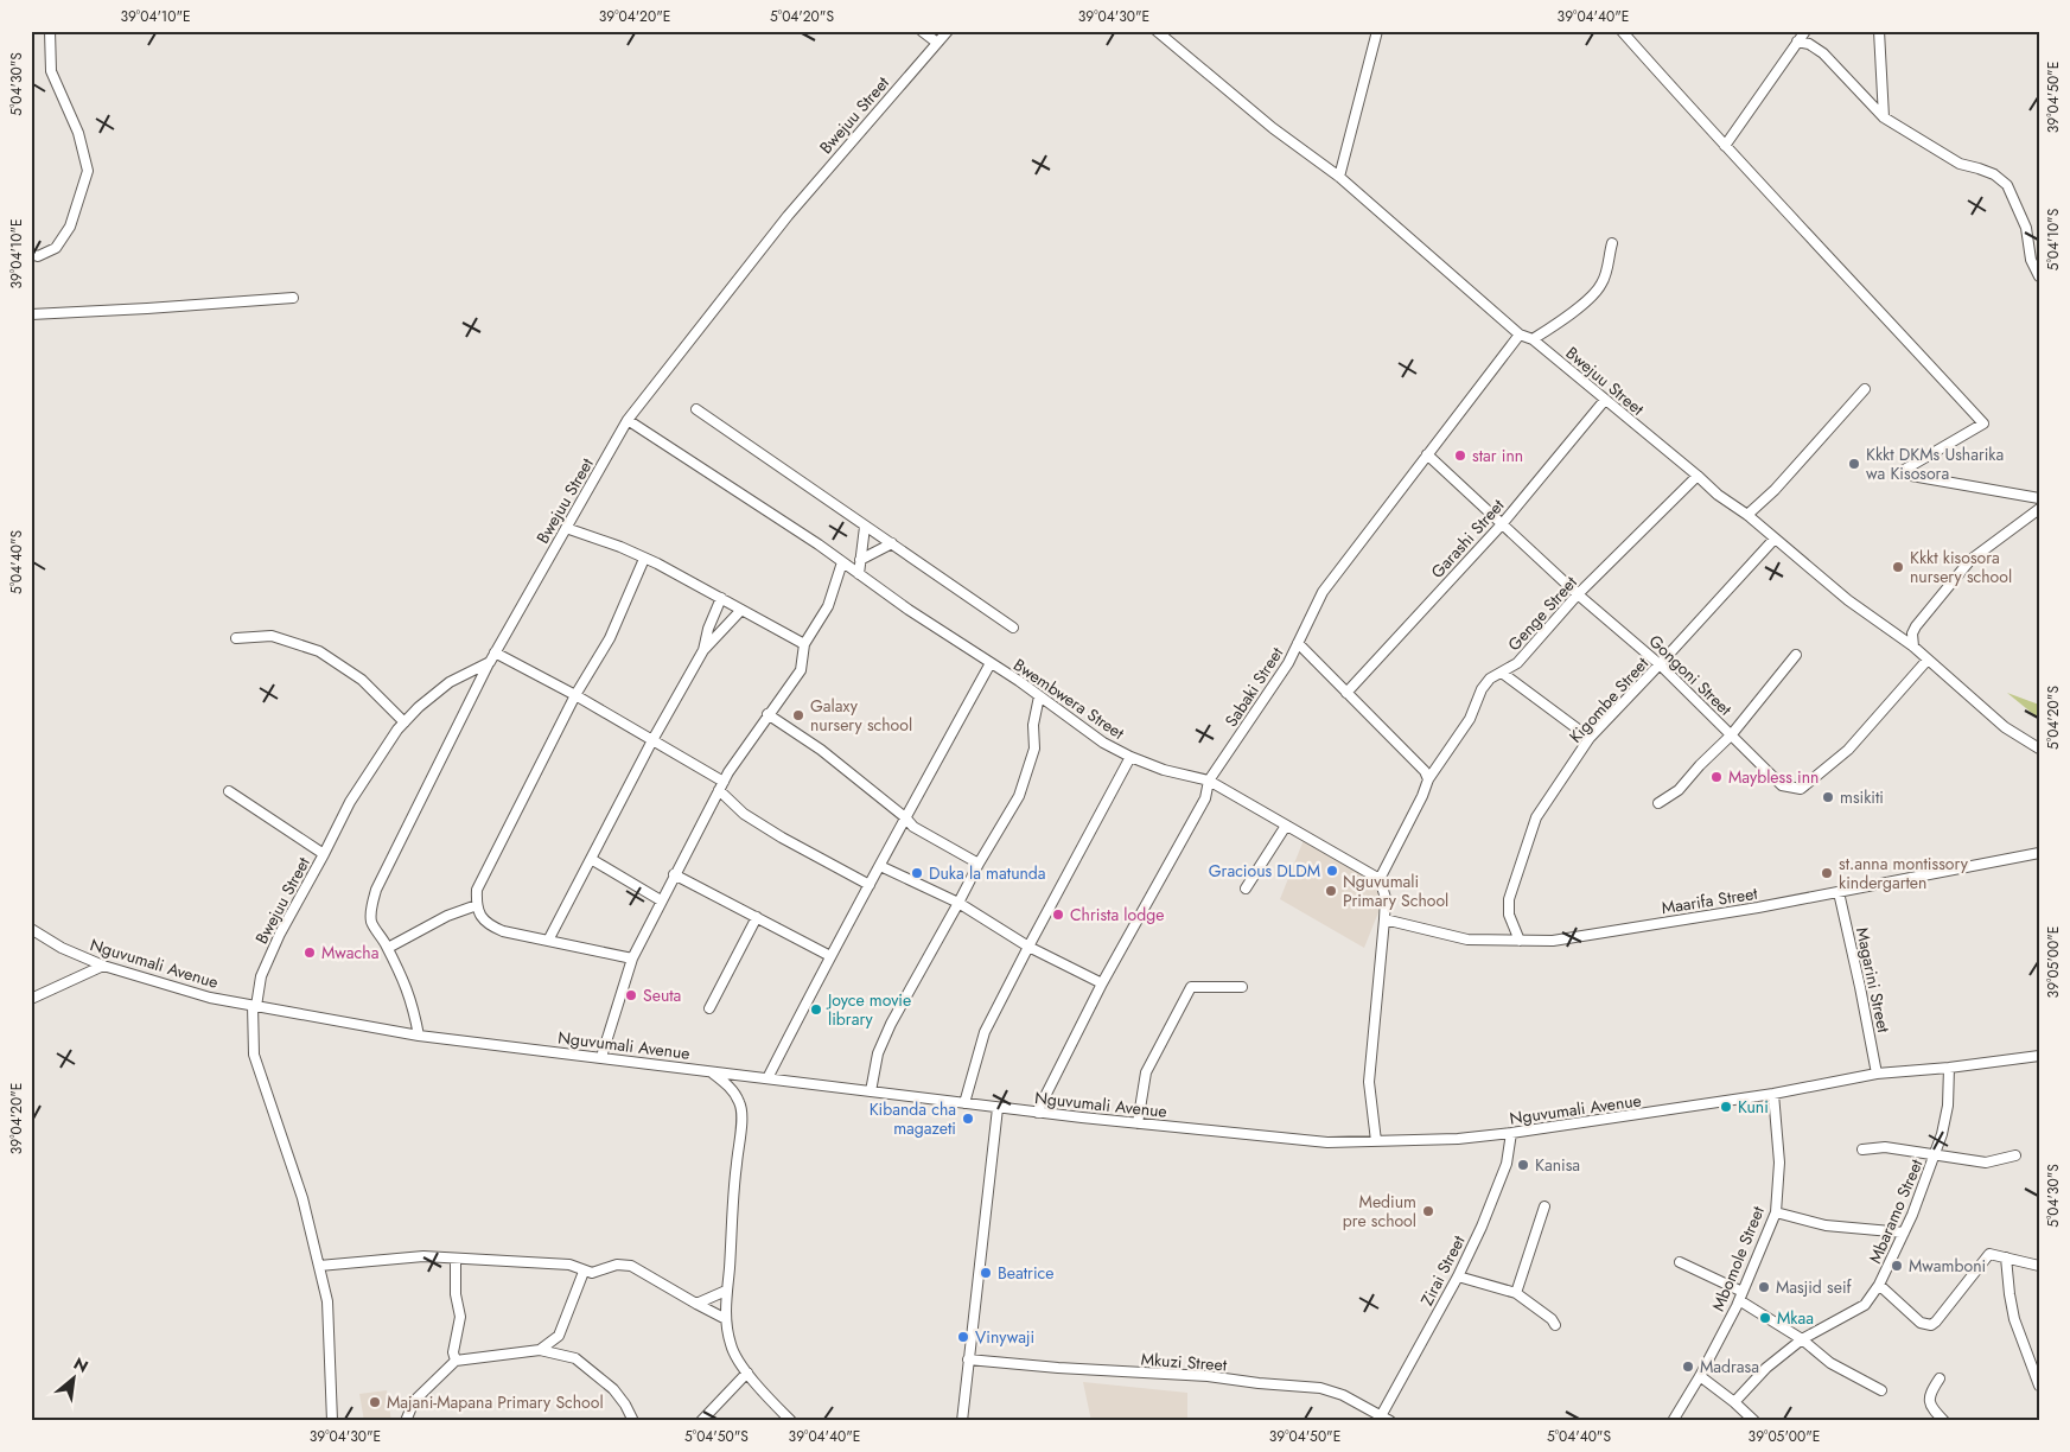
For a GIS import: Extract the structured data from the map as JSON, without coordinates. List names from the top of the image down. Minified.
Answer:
{"streets":{"street":["Bwejuu Street","Garashi Street","Genge Street","Gongoni Street","Sabaki Street","Bwembwera Street","Kigombe Street","Maarifa Street","Nguvumali Avenue","Magarini Street","Mbaramo Street","Mbomole Street","Zirai Street","Mkuzi Street"]},"crossings":[["Bwejuu Street","Garashi Street"],["Bwejuu Street","Genge Street"],["Bwejuu Street","Gongoni Street"],["Bwejuu Street","Sabaki Street"],["Bwejuu Street","Bwembwera Street"],["Bwejuu Street","Kigombe Street"],["Bwejuu Street","Nguvumali Avenue"],["Garashi Street","Gongoni Street"],["Genge Street","Gongoni Street"],["Genge Street","Bwembwera Street"],["Gongoni Street","Sabaki Street"],["Gongoni Street","Kigombe Street"],["Sabaki Street","Bwembwera Street"],["Sabaki Street","Nguvumali Avenue"],["Kigombe Street","Maarifa Street"],["Maarifa Street","Magarini Street"],["Nguvumali Avenue","Magarini Street"],["Nguvumali Avenue","Mbaramo Street"],["Nguvumali Avenue","Mbomole Street"],["Nguvumali Avenue","Zirai Street"],["Zirai Street","Mkuzi Street"]],"places":["star inn","Kkkt DKMs Usharika wa Kisosora","Kkkt kisosora nursery school","Galaxy nursery school","Maybless inn","msikiti","Gracious DLDM","Duka la matunda","st.anna montissory kindergarten","Nguvumali Primary School","Christa lodge","Mwacha","Seuta","Joyce movie library","Kuni","Kibanda cha magazeti","Kanisa","Medium pre school","Mwamboni","Beatrice","Masjid seif","Mkaa","Vinywaji","Madrasa","Majani-Mapana Primary School"],"north":"top right","coordinates":["39°04'10\"E","39°04'20\"E","5°04'20\"S","39°04'30\"E","39°04'40\"E","5°04'30\"S","39°04'50\"E","5°04'10\"S","5°04'40\"S","39°05'00\"E","5°04'50\"S"]}
